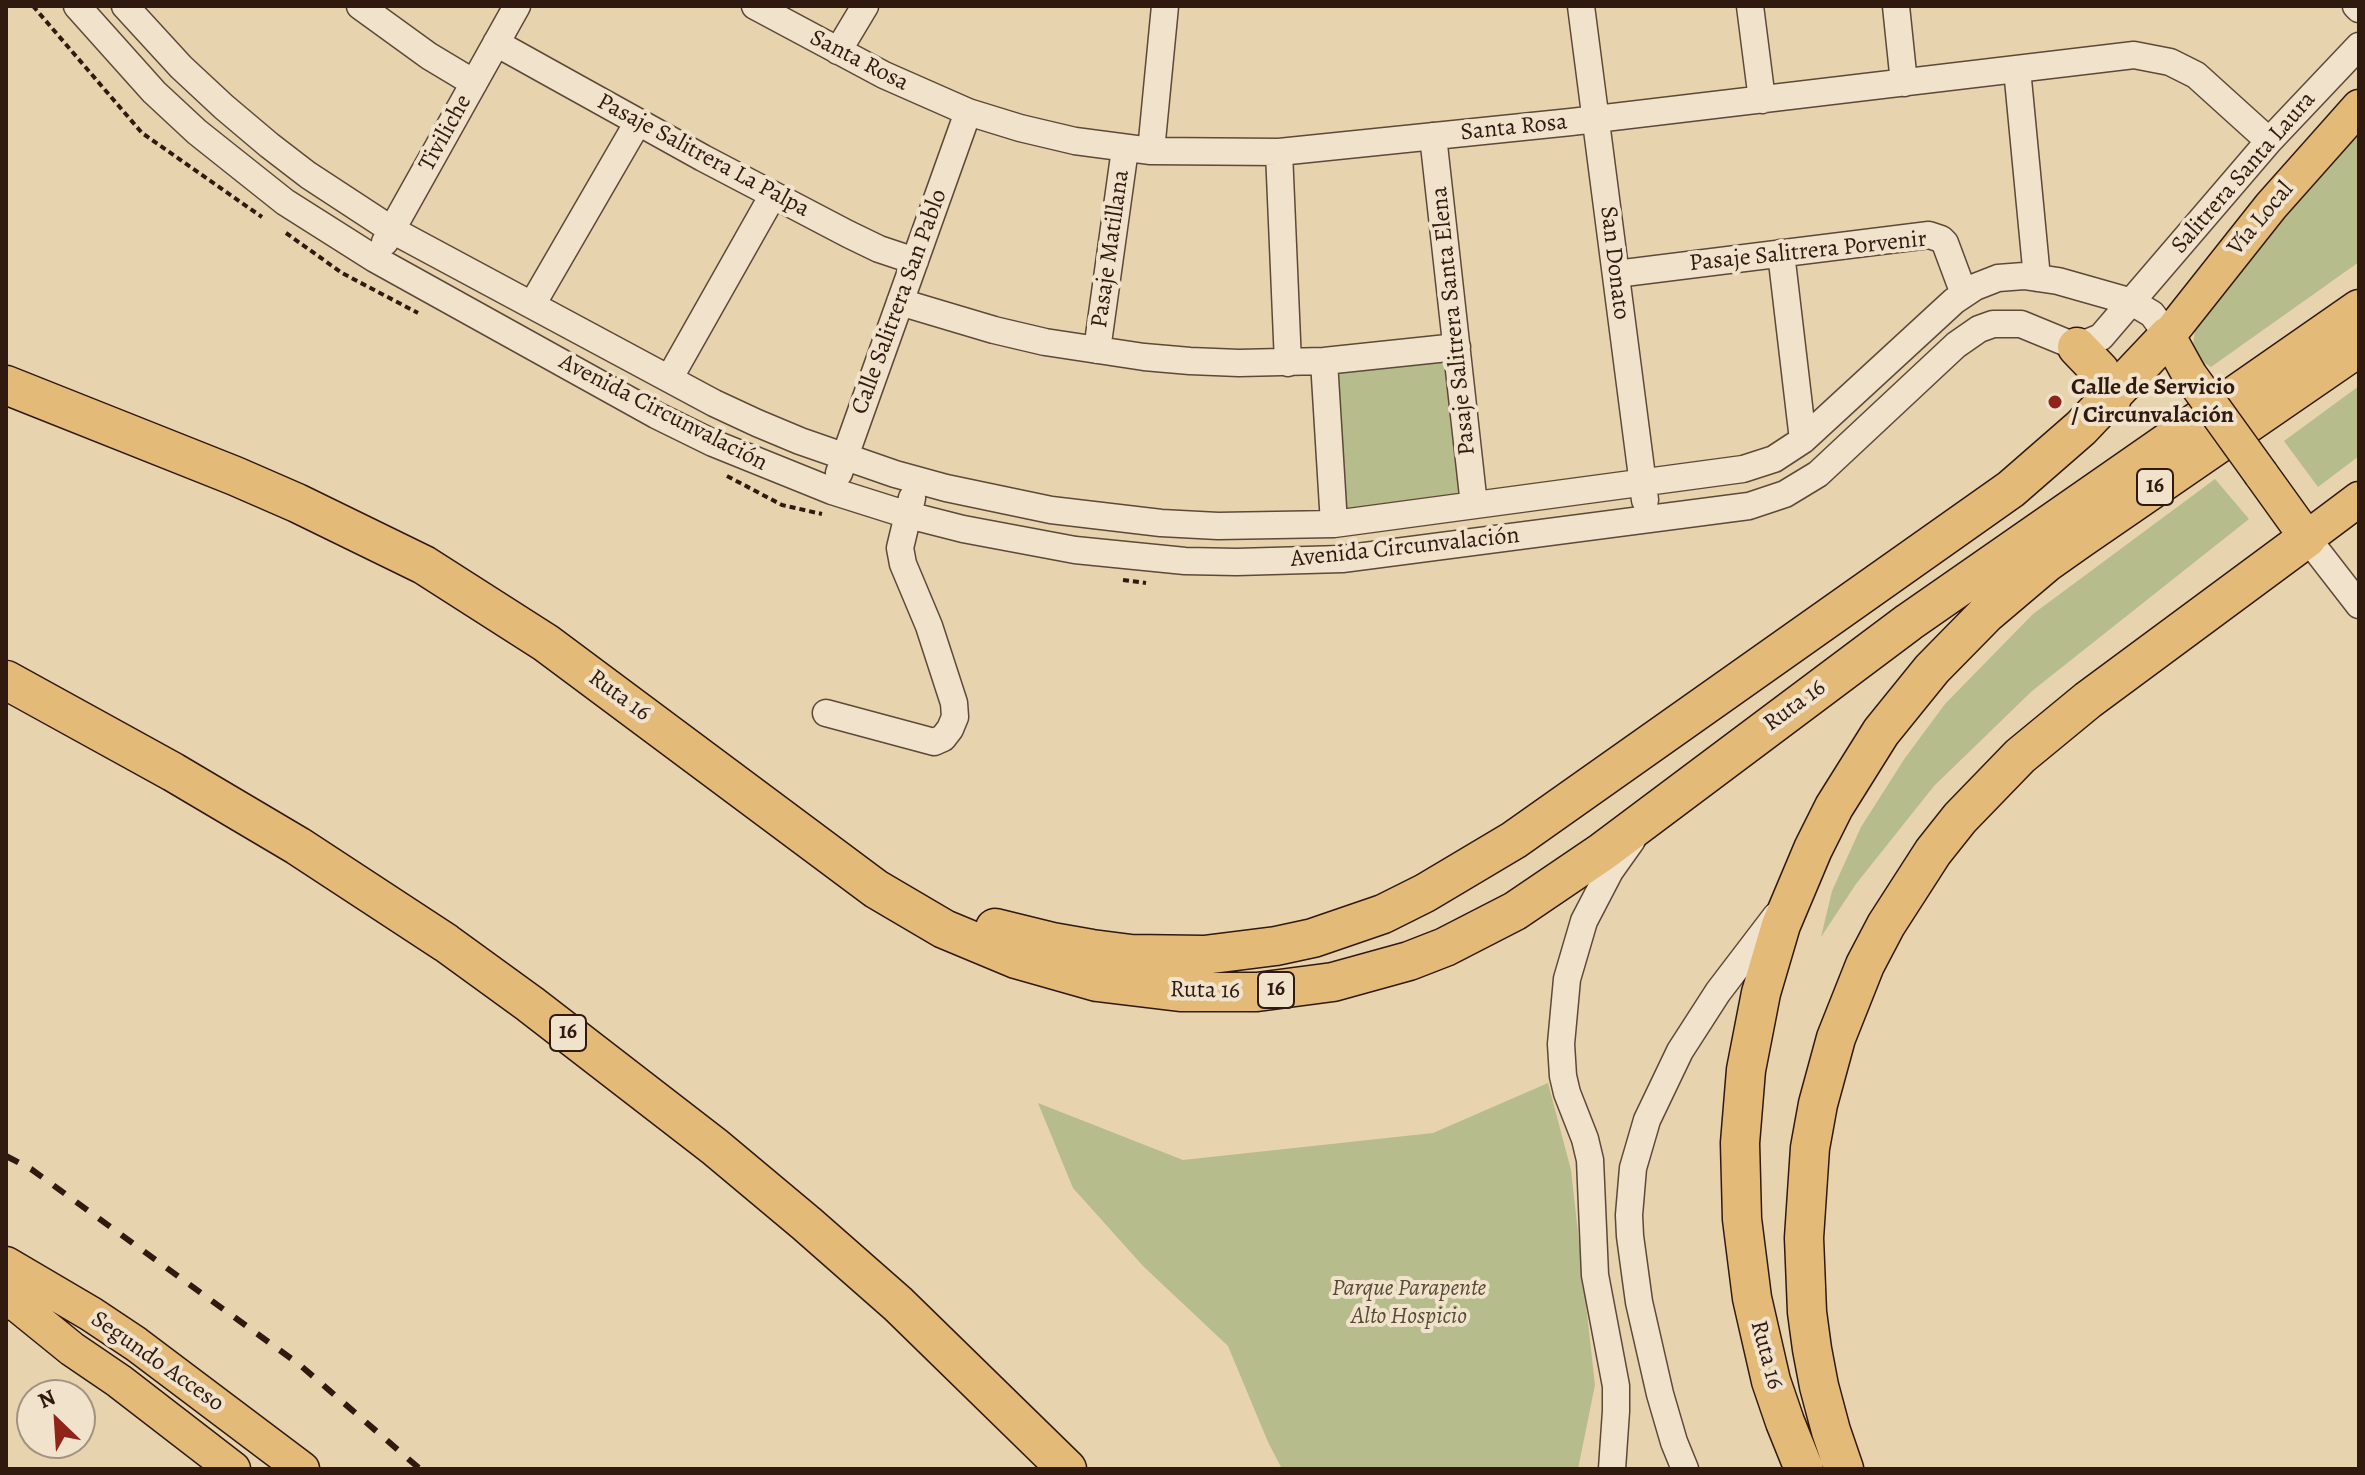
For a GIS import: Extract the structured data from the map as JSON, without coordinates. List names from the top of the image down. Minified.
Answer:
{"streets":{"highway":["16","Ruta 16"],"main road":["Vía Local","Segundo Acceso"],"street":["Santa Rosa","Tiviliche","Pasaje Salitrera La Palpa","Salitrera Santa Laura","Pasaje Matillana","Pasaje Salitrera Porvenir","San Donato","Calle Salitrera San Pablo","Pasaje Salitrera Santa Elena","Avenida Circunvalación"]},"crossings":[["Santa Rosa","Salitrera Santa Laura"],["Santa Rosa","Pasaje Matillana"],["Santa Rosa","San Donato"],["Santa Rosa","Calle Salitrera San Pablo"],["Santa Rosa","Pasaje Salitrera Santa Elena"],["Tiviliche","Pasaje Salitrera La Palpa"],["Tiviliche","Avenida Circunvalación"],["Pasaje Salitrera La Palpa","Calle Salitrera San Pablo"],["Salitrera Santa Laura","Avenida Circunvalación"],["Vía Local","Avenida Circunvalación"],["Pasaje Salitrera Porvenir","San Donato"],["Pasaje Salitrera Porvenir","Avenida Circunvalación"],["San Donato","Avenida Circunvalación"],["Calle Salitrera San Pablo","Avenida Circunvalación"],["Pasaje Salitrera Santa Elena","Avenida Circunvalación"]],"parks":["Parque Parapente Alto Hospicio"],"places":["Calle de Servicio / Circunvalación"],"north":"top left"}
